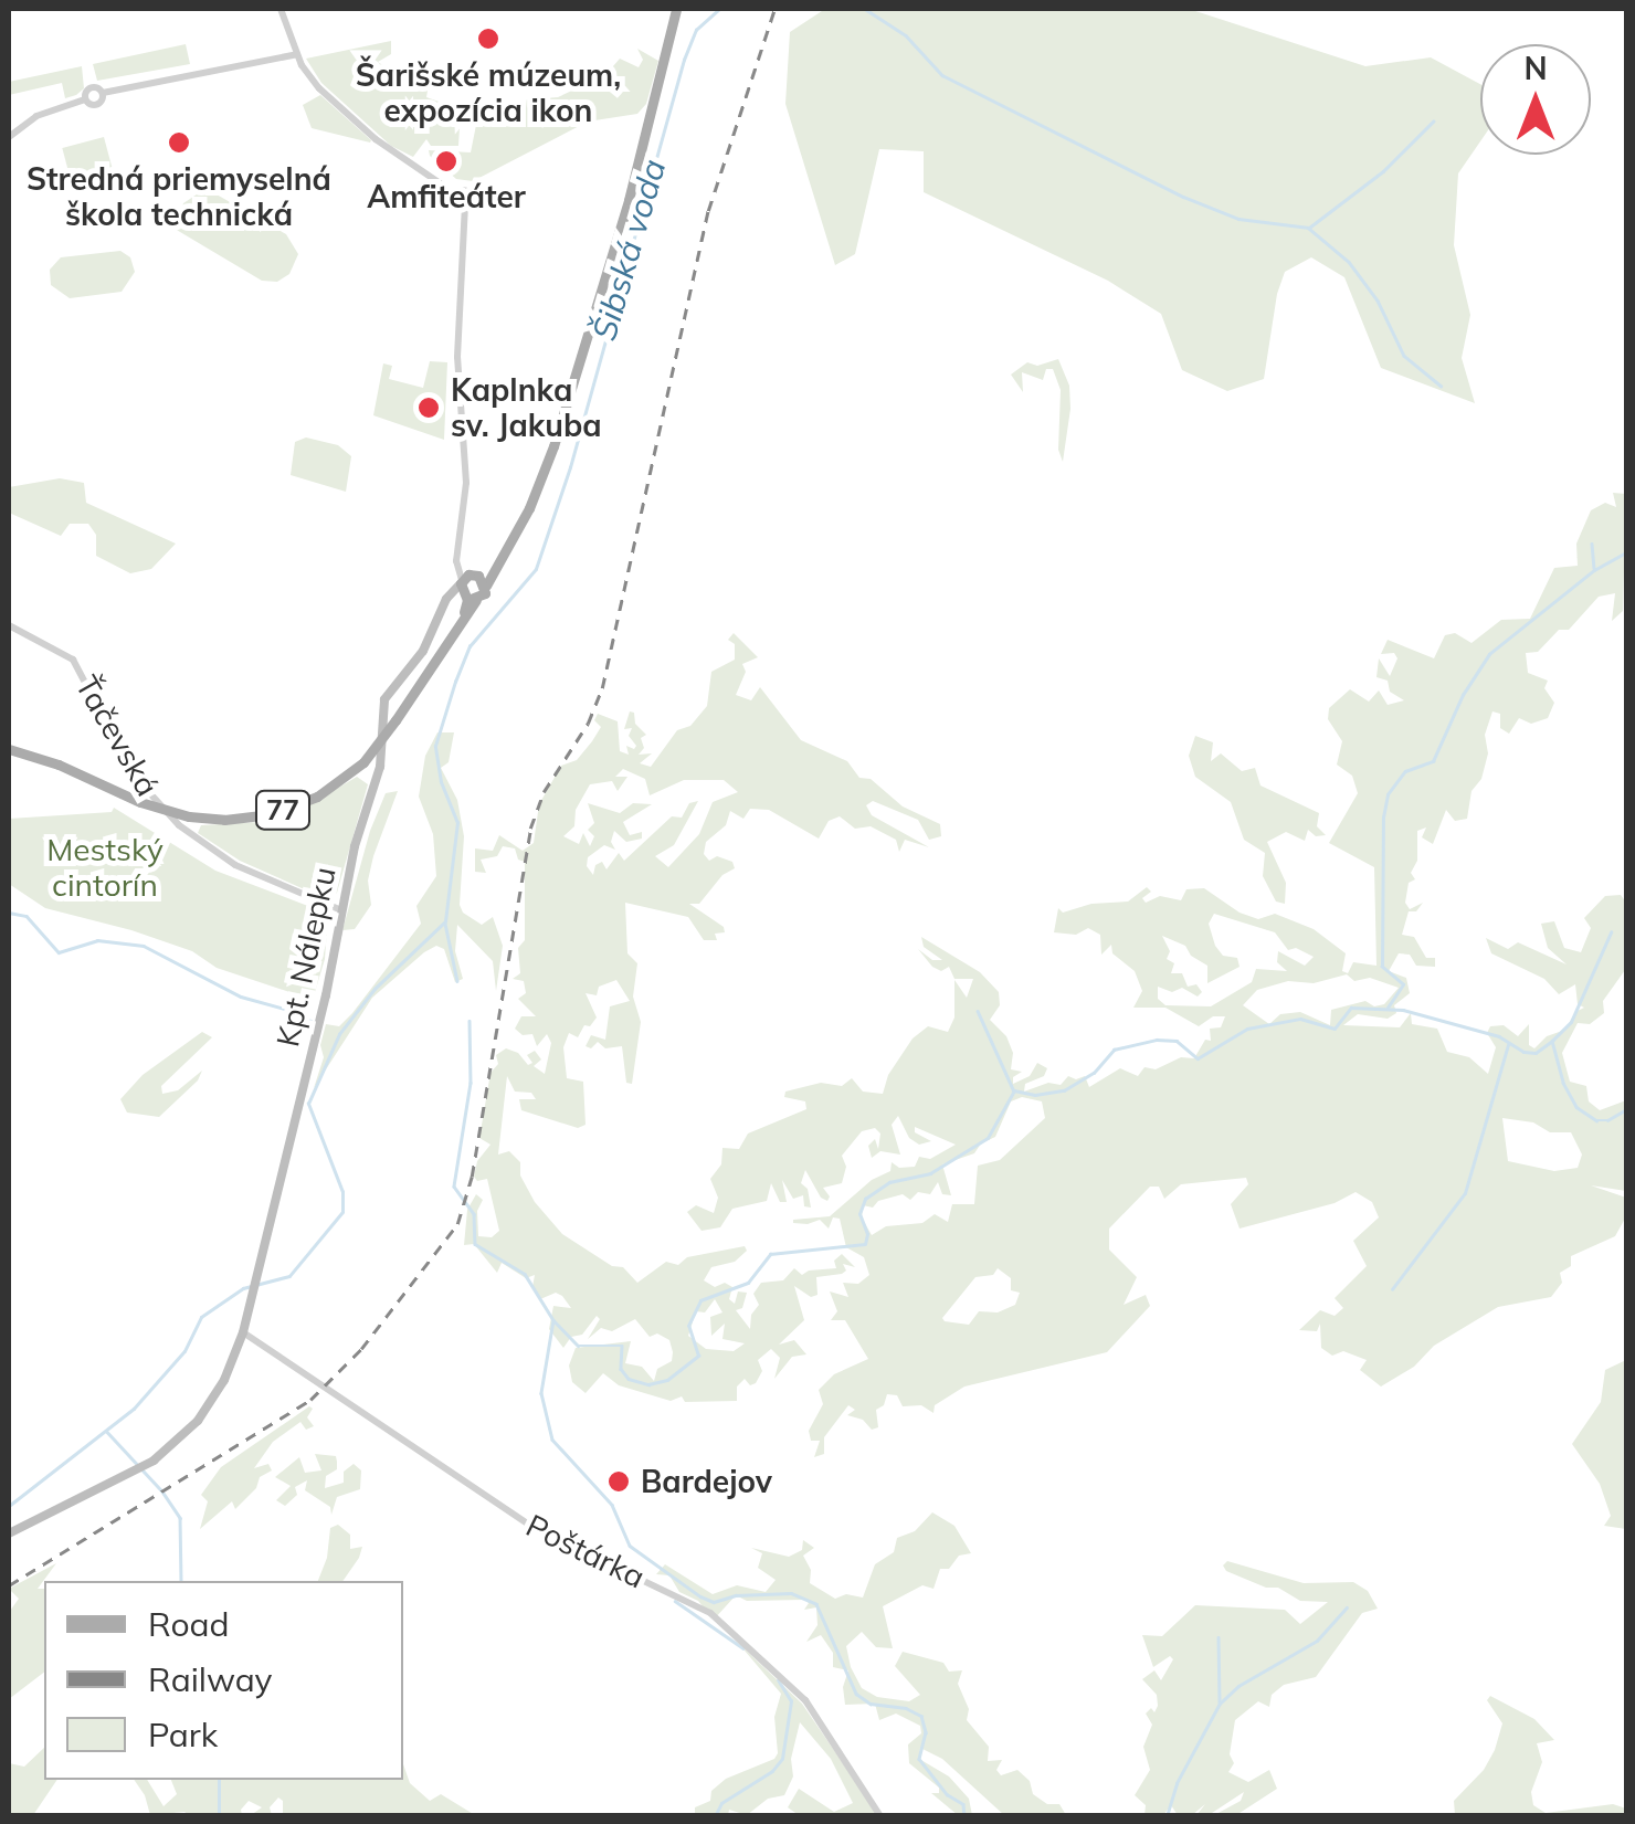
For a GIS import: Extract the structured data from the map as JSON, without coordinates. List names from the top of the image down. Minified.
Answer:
{"streets":{"main road":["77","Kpt. Nálepku"],"street":["Ťačevská","Poštárka"]},"crossings":[["Ťačevská","Kpt. Nálepku"],["77","Kpt. Nálepku"],["Kpt. Nálepku","Poštárka"]],"water":["Šibská voda"],"parks":["Mestský cintorín"],"places":["Šarišské múzeum, expozícia ikon","Stredná priemyselná škola technická","Amfiteáter","Kaplnka sv. Jakuba","Bardejov"],"legend":["Road","Railway","Park"],"north":"top"}
